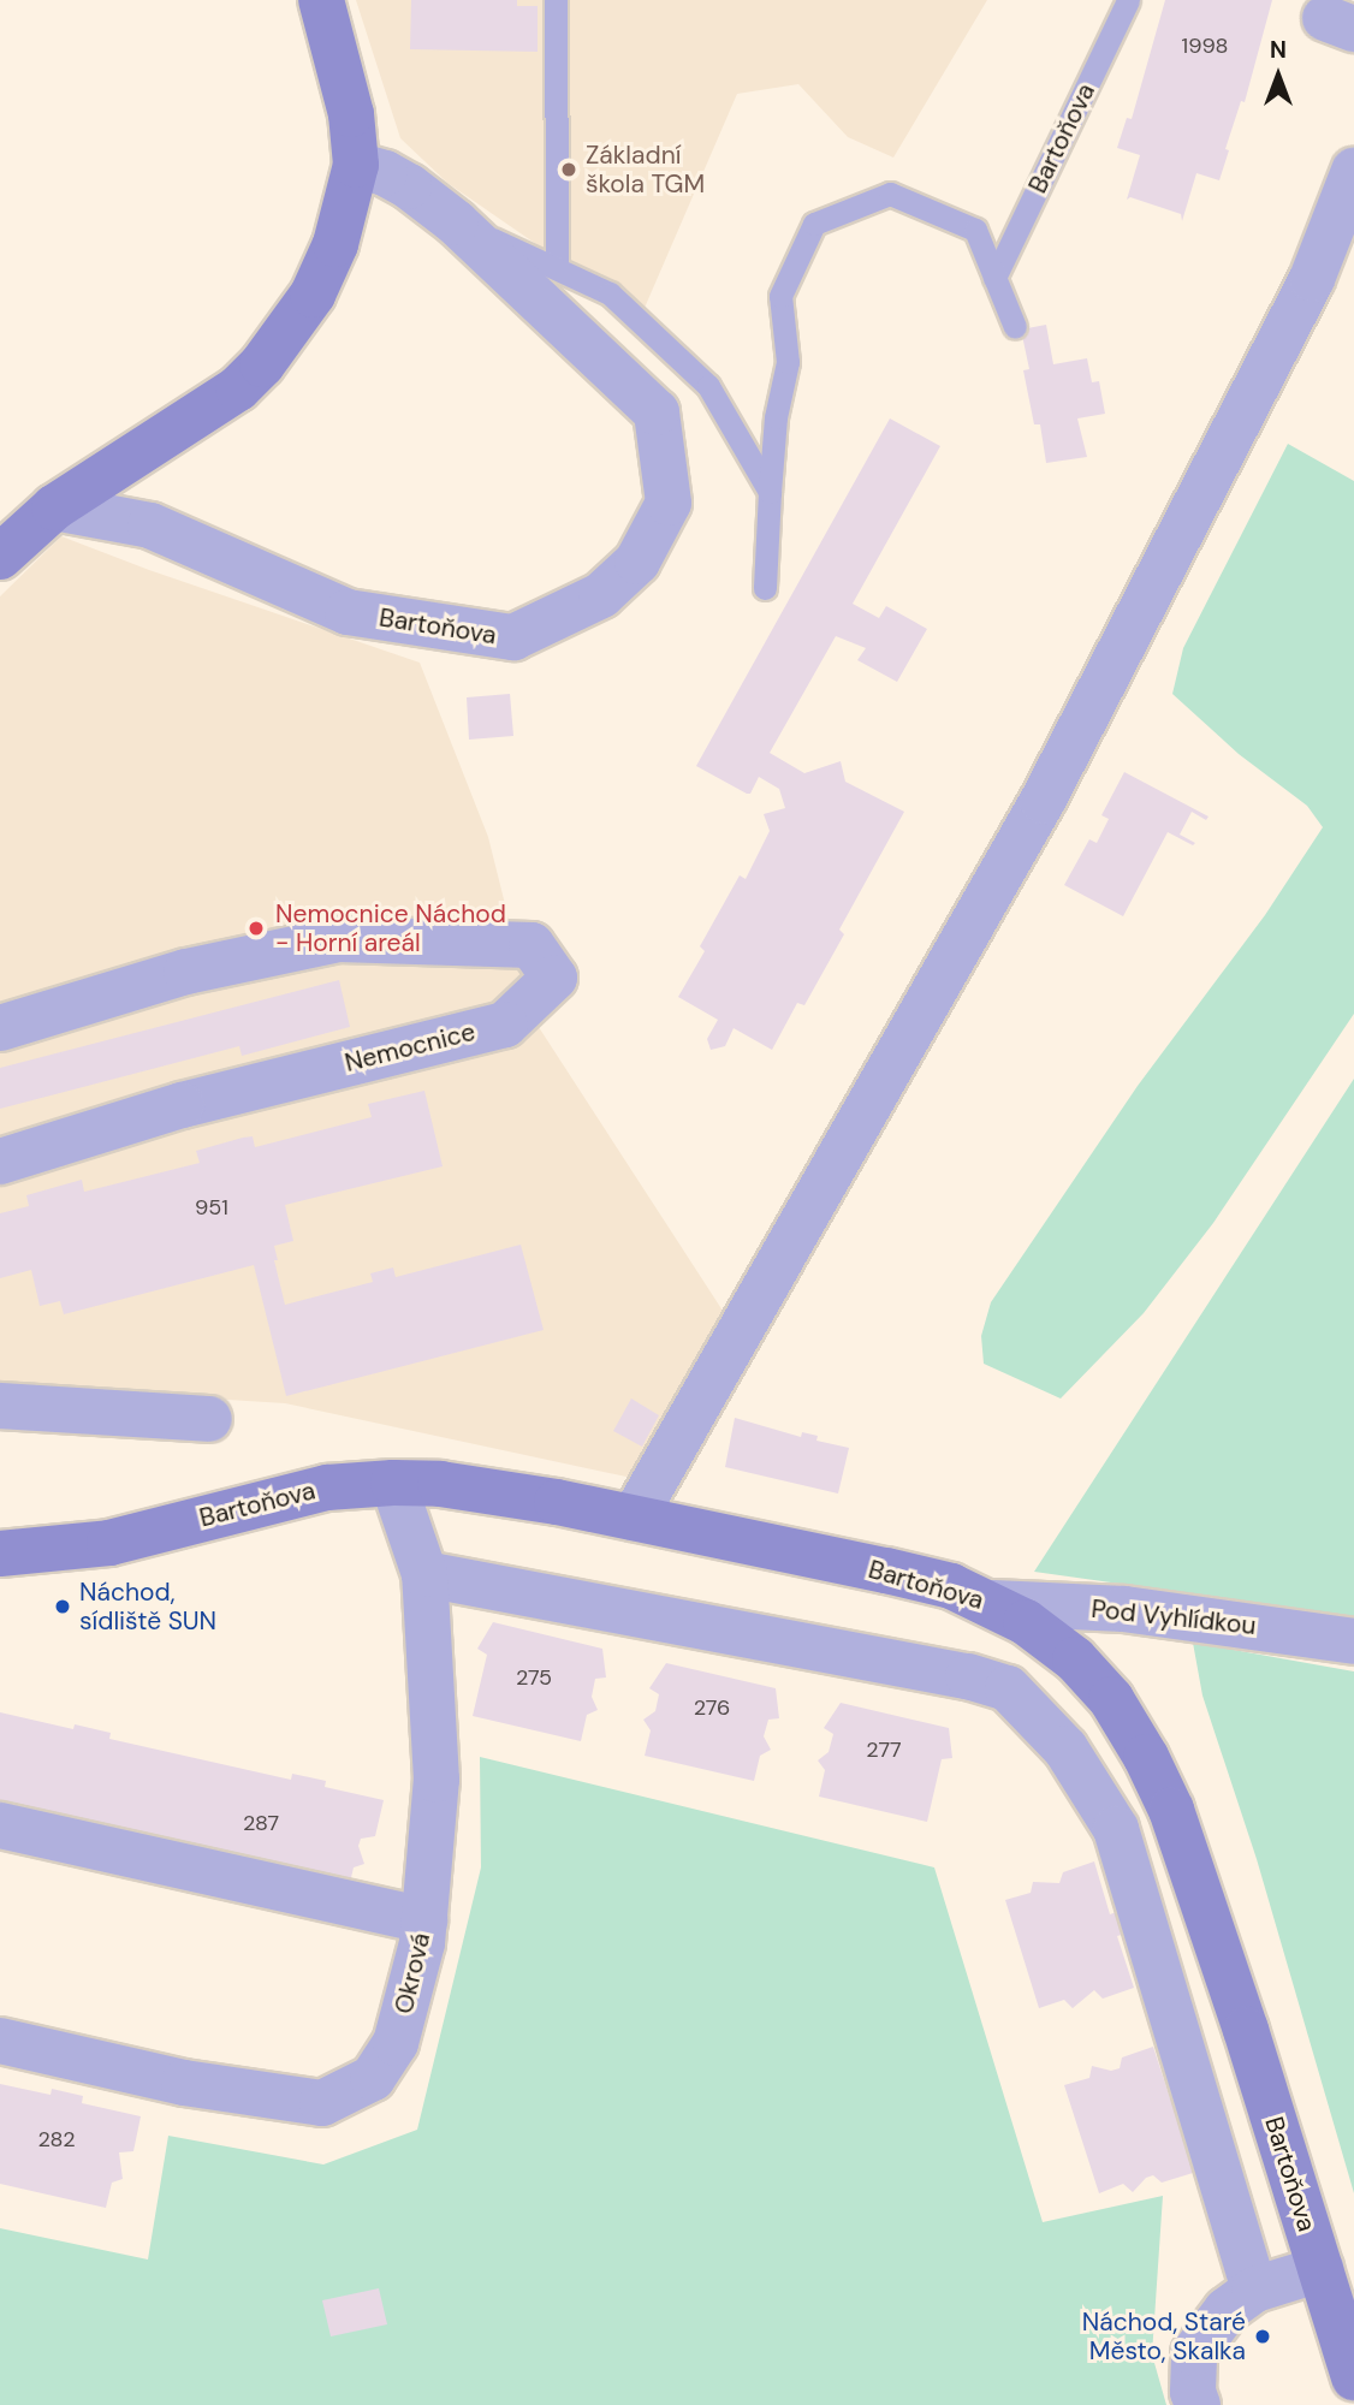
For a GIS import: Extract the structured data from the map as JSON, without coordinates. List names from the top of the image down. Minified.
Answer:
{"streets":{"street":["Bartoňova","Nemocnice","Pod Vyhlídkou","Okrová"]},"crossings":[["Bartoňova","Pod Vyhlídkou"],["Bartoňova","Okrová"]],"places":["Základní škola TGM","Nemocnice Náchod - Horní areál","Náchod, sídliště SUN","Náchod, Staré Město, Skalka"],"house_numbers":["1998","951","275","276","277","287","282"],"north":"top"}
